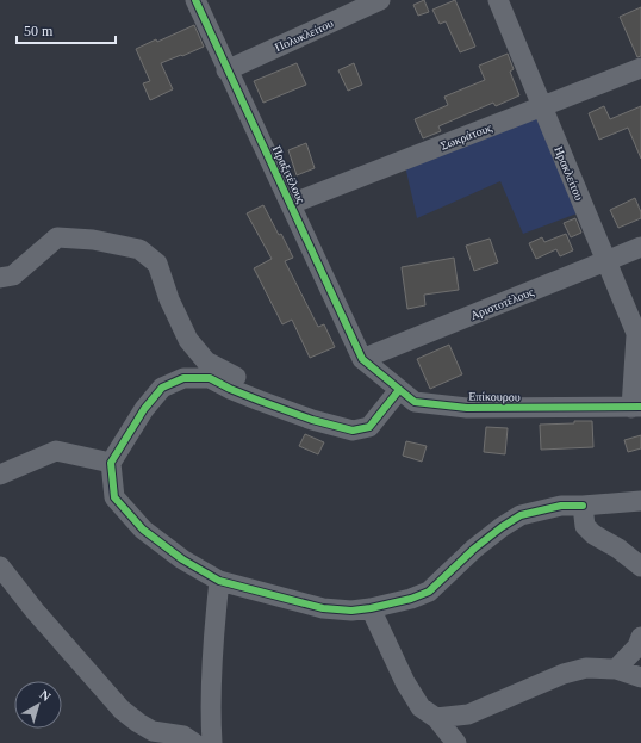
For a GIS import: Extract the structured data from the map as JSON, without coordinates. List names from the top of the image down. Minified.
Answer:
{"streets":{"street":["Πολυκλείτου","Σωκράτους","Ηρακλείτου","Πραξιτέλους","Αριστοτέλους","Επίκουρου"]},"crossings":[["Πολυκλείτου","Πραξιτέλους"],["Σωκράτους","Ηρακλείτου"],["Σωκράτους","Πραξιτέλους"],["Ηρακλείτου","Αριστοτέλους"],["Πραξιτέλους","Αριστοτέλους"],["Πραξιτέλους","Επίκουρου"],["Αριστοτέλους","Επίκουρου"]],"scale_bar":"50 m","north":"top right"}
